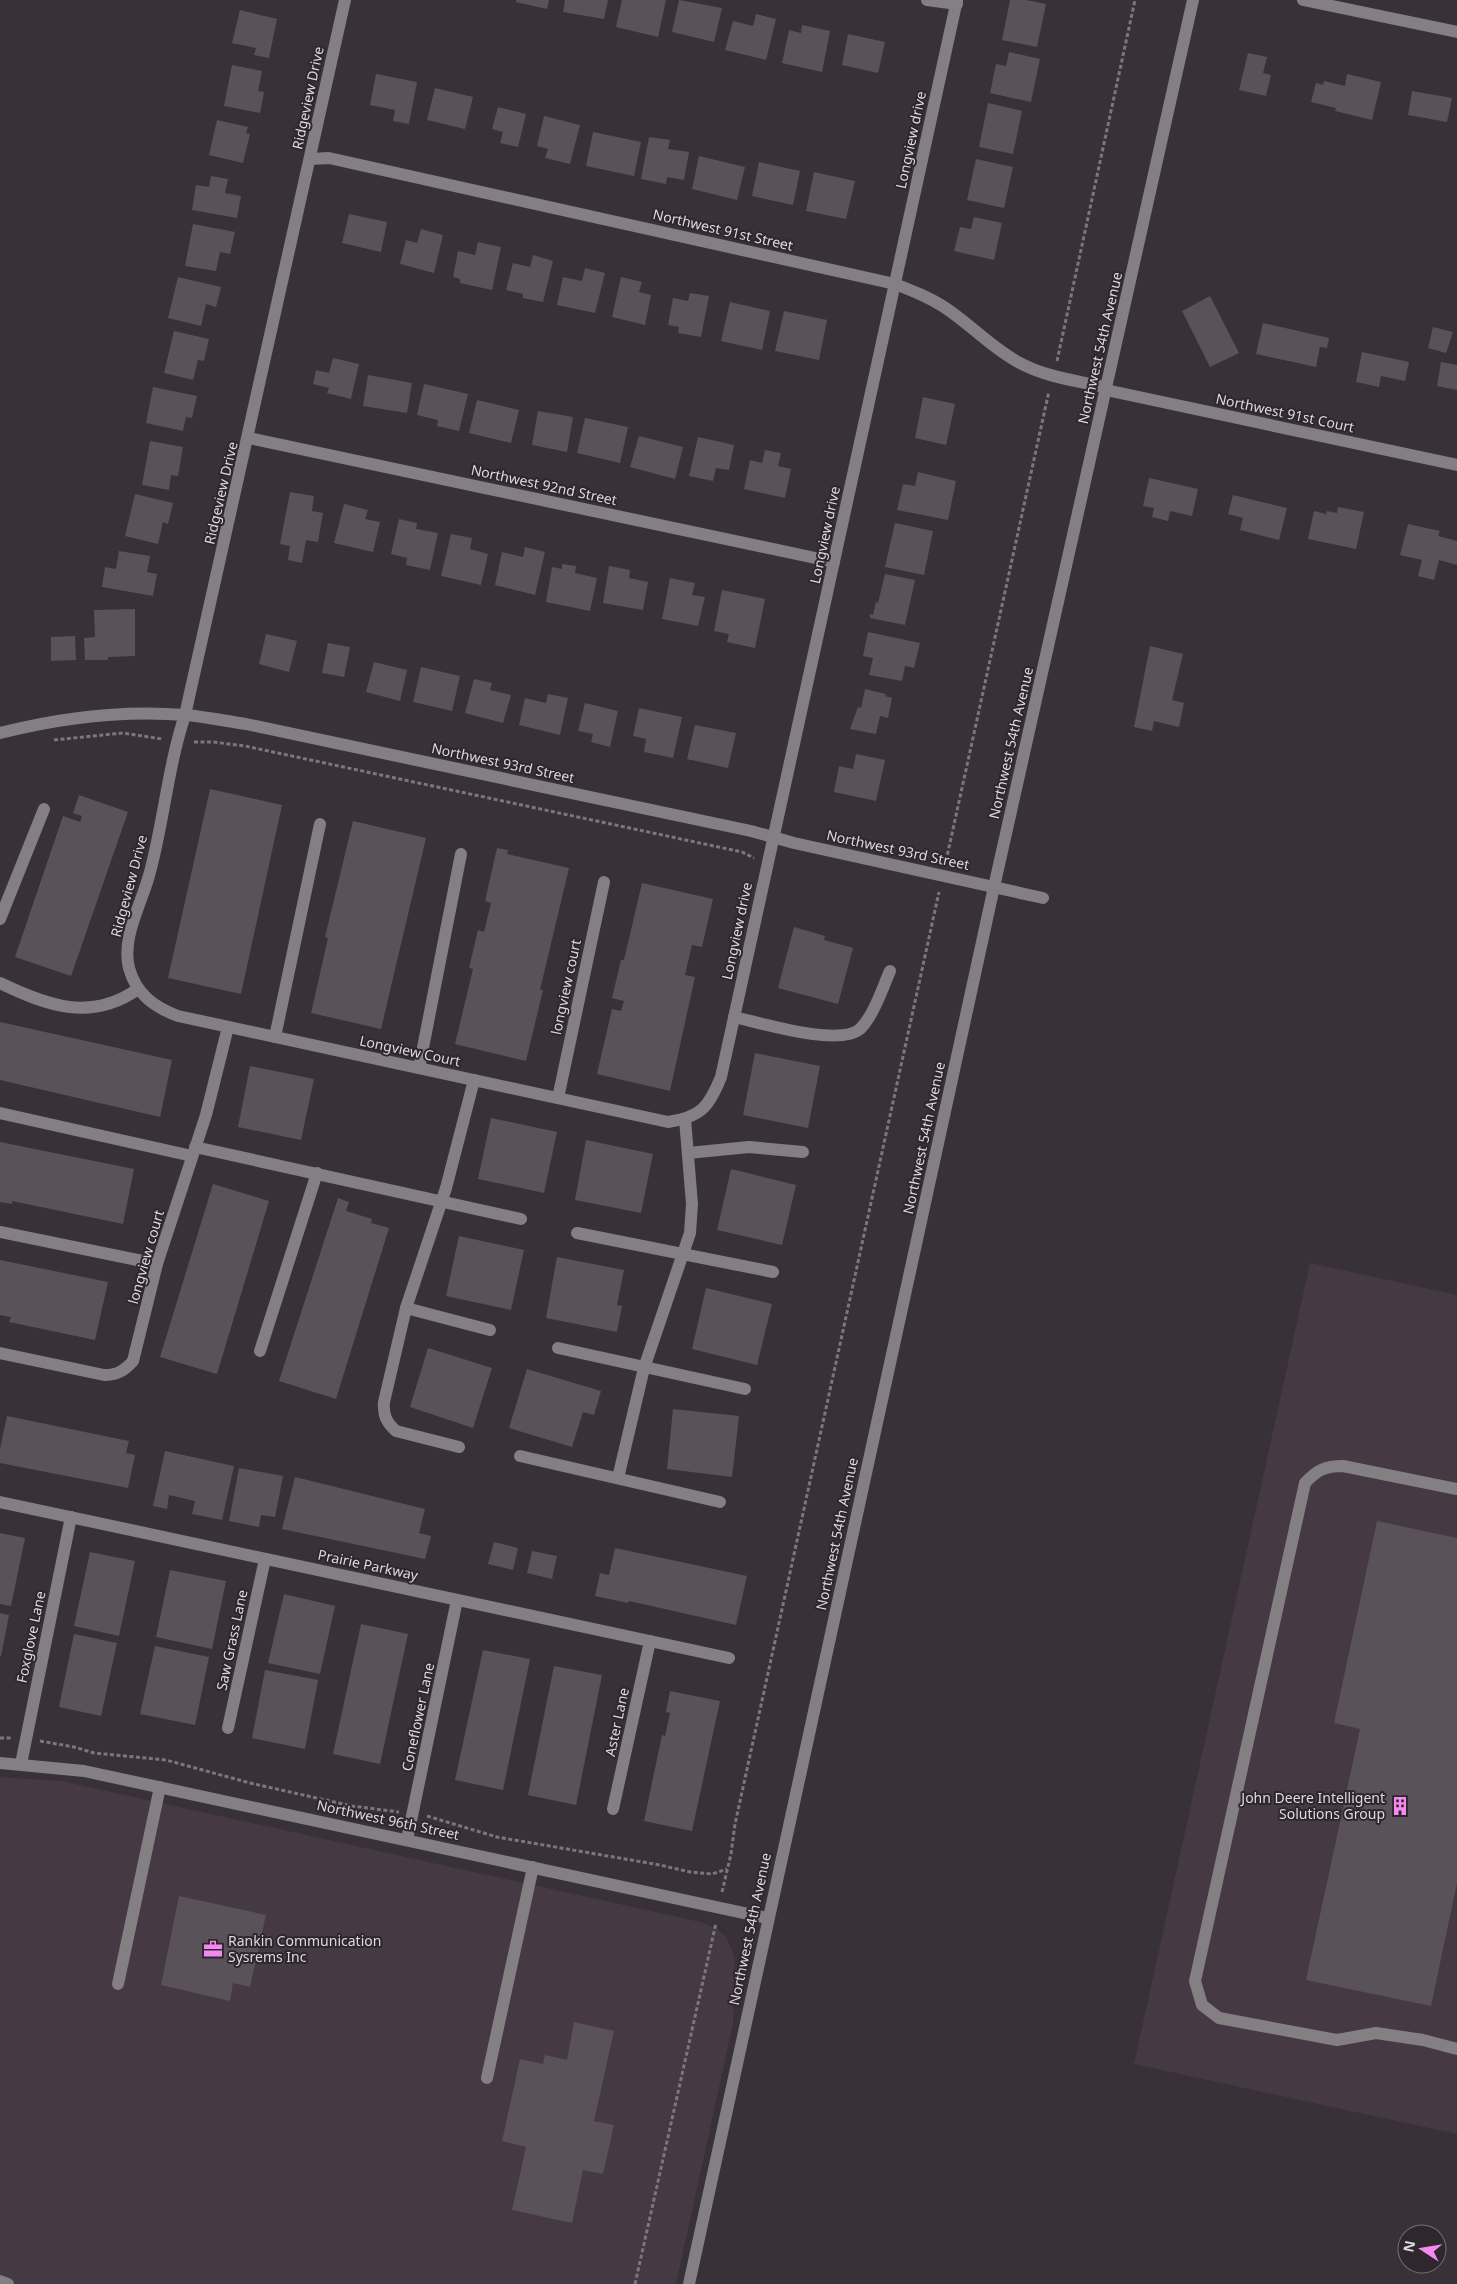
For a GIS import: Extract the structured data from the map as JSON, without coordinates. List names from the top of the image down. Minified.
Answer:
{"streets":{"street":["Ridgeview Drive","Longview drive","Northwest 91st Street","Northwest 54th Avenue","Northwest 91st Court","Northwest 92nd Street","Northwest 93rd Street","longview court","Longview Court","Prairie Parkway","Foxglove Lane","Saw Grass Lane","Coneflower Lane","Aster Lane","Northwest 96th Street"]},"crossings":[["Ridgeview Drive","Northwest 91st Street"],["Ridgeview Drive","Northwest 92nd Street"],["Ridgeview Drive","Northwest 93rd Street"],["Ridgeview Drive","Longview Court"],["Longview drive","Northwest 91st Street"],["Longview drive","Northwest 92nd Street"],["Longview drive","Northwest 93rd Street"],["Longview drive","Longview Court"],["Northwest 91st Street","Northwest 54th Avenue"],["Northwest 91st Street","Northwest 91st Court"],["Northwest 54th Avenue","Northwest 91st Court"],["Northwest 54th Avenue","Northwest 93rd Street"],["Northwest 54th Avenue","Northwest 96th Street"],["longview court","Longview Court"],["Prairie Parkway","Foxglove Lane"],["Prairie Parkway","Saw Grass Lane"],["Prairie Parkway","Coneflower Lane"],["Prairie Parkway","Aster Lane"],["Foxglove Lane","Northwest 96th Street"],["Coneflower Lane","Northwest 96th Street"]],"places":{"building":["John Deere Intelligent Solutions Group"],"office":["Rankin Communication Sysrems Inc"]},"north":"left"}
